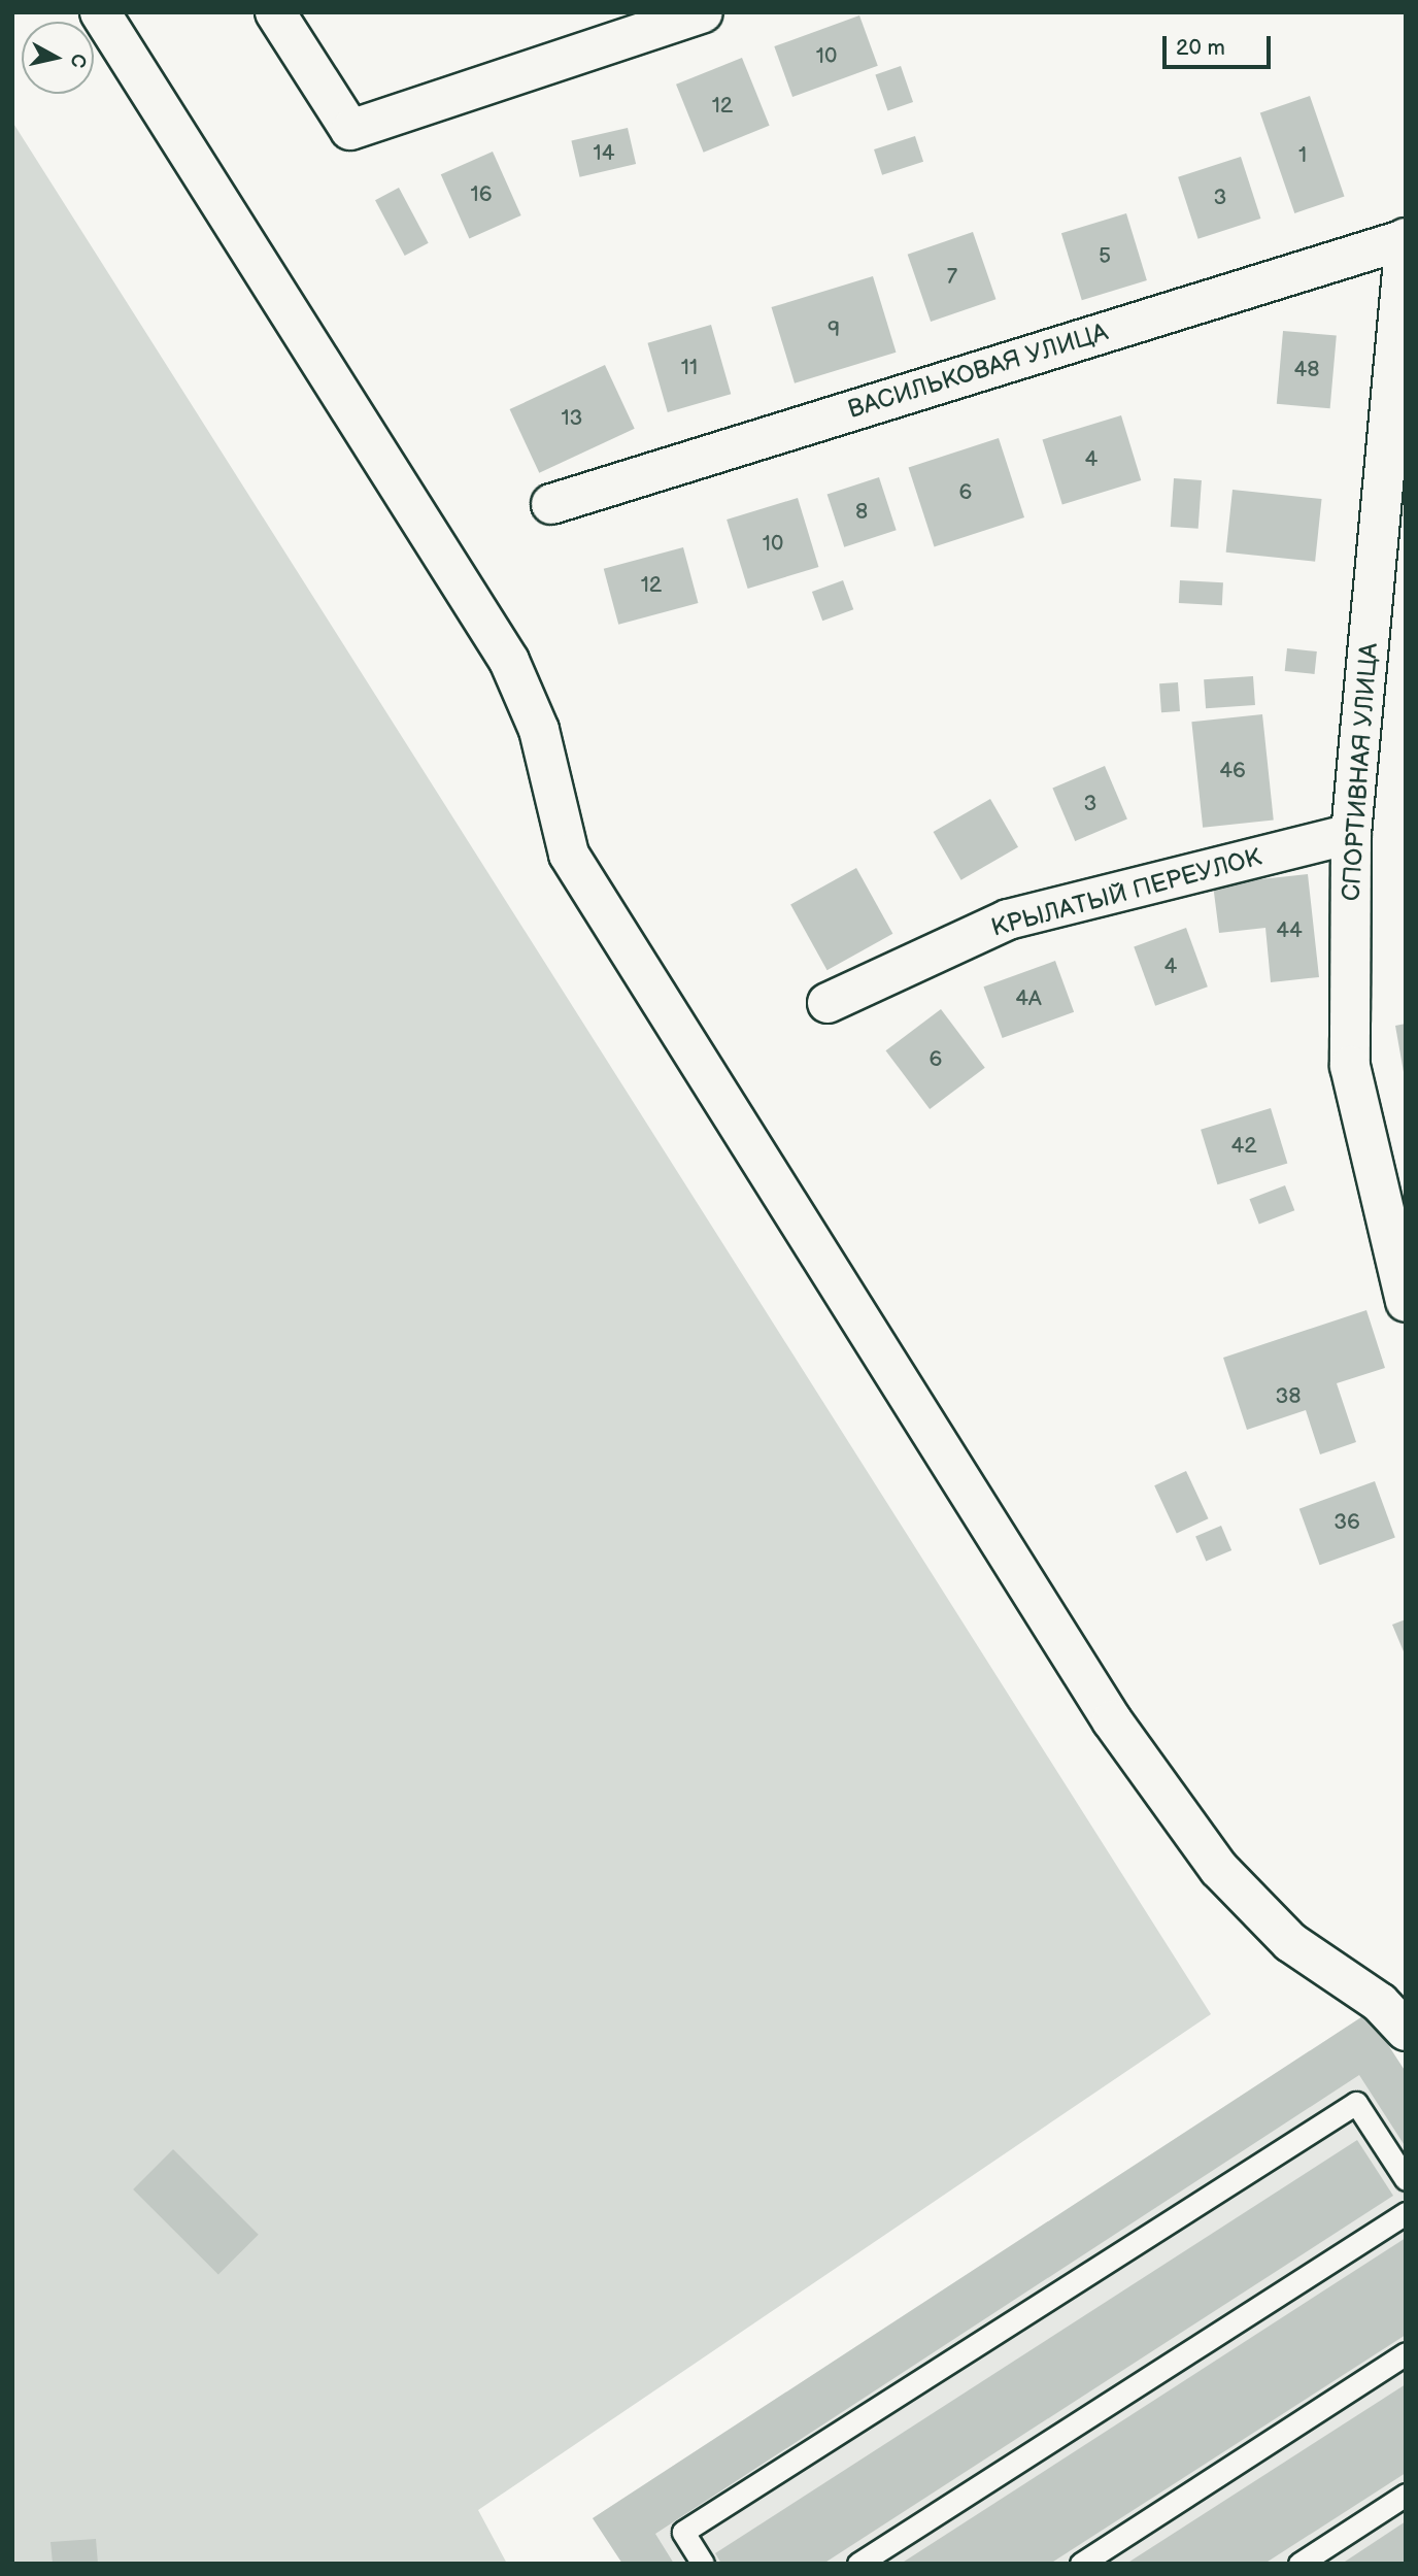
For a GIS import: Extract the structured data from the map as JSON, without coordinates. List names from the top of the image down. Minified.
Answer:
{"streets":{"street":["ВАСИЛЬКОВАЯ УЛИЦА","СПОРТИВНАЯ УЛИЦА","КРЫЛАТЫЙ ПЕРЕУЛОК"]},"crossings":[["ВАСИЛЬКОВАЯ УЛИЦА","СПОРТИВНАЯ УЛИЦА"],["СПОРТИВНАЯ УЛИЦА","КРЫЛАТЫЙ ПЕРЕУЛОК"]],"house_numbers":["10","12","14","1","16","3","5","7","9","11","48","13","4","6","8","10","12","46","3","44","4","4А","6","42","38","36"],"scale_bar":"20 m","north":"right"}
